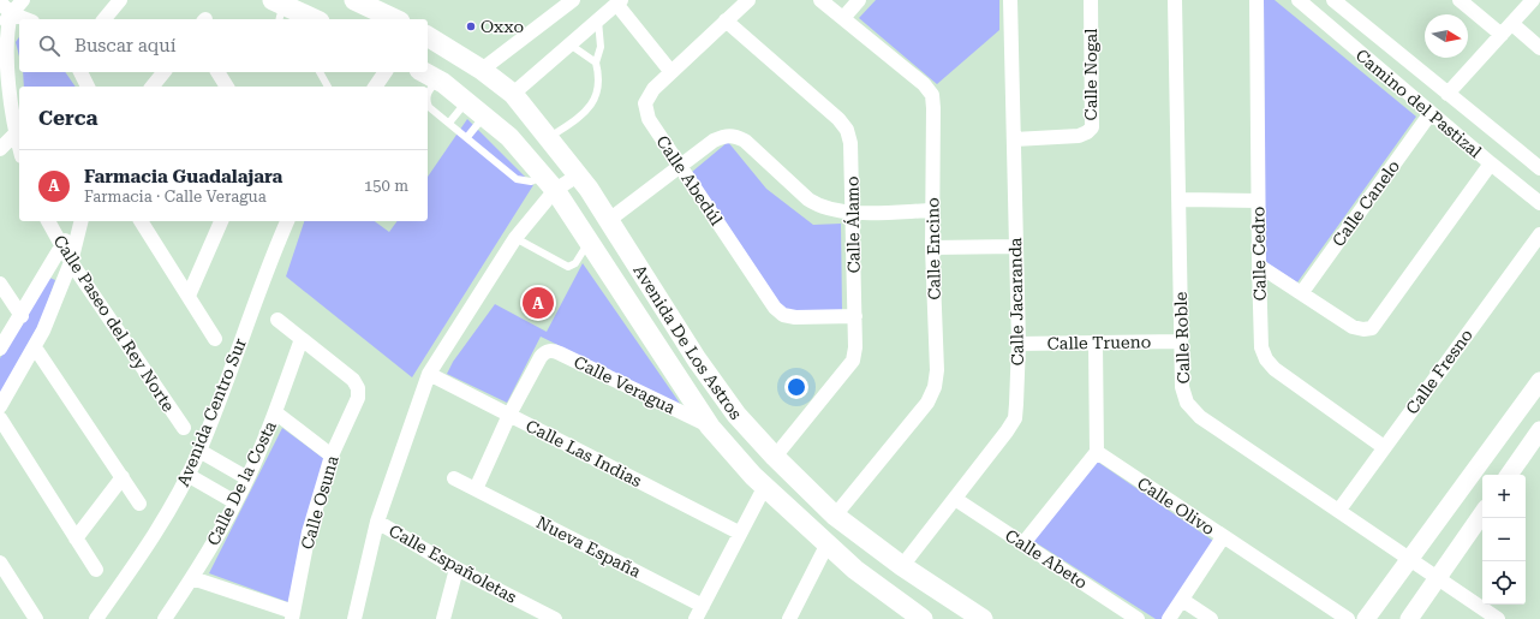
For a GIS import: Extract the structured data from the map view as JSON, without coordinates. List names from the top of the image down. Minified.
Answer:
{"streets":{"main road":["Avenida De Los Astros"],"street":["Calle Nogal","Camino del Pastizal","Calle Abedúl","Calle Canelo","Calle Álamo","Calle Encino","Calle Cedro","Calle Jacaranda","Calle Paseo del Rey Norte","Calle Roble","Calle Trueno","Calle Fresno","Calle Veragua","Avenida Centro Sur","Calle Las Indias","Calle De la Costa","Calle Osuna","Calle Olivo","Nueva España","Calle Abeto","Calle Españoletas"]},"crossings":[["Calle Nogal","Calle Jacaranda"],["Camino del Pastizal","Calle Canelo"],["Calle Abedúl","Calle Álamo"],["Calle Álamo","Avenida De Los Astros"],["Calle Encino","Avenida De Los Astros"],["Calle Cedro","Calle Fresno"],["Calle Jacaranda","Avenida De Los Astros"],["Calle Jacaranda","Calle Trueno"],["Calle Jacaranda","Calle Abeto"],["Calle Roble","Calle Trueno"],["Calle Roble","Calle Fresno"],["Avenida De Los Astros","Calle Veragua"],["Calle Veragua","Calle Las Indias"],["Calle De la Costa","Calle Osuna"]],"places":["Oxxo"],"north":"right","page":{"search":"Buscar aquí","heading":"Cerca","list":[{"mark":"A","name":"Farmacia Guadalajara","note":"Farmacia · Calle Veragua","value":"150 m"}],"pins":"A","map_buttons":["+","−"]}}
